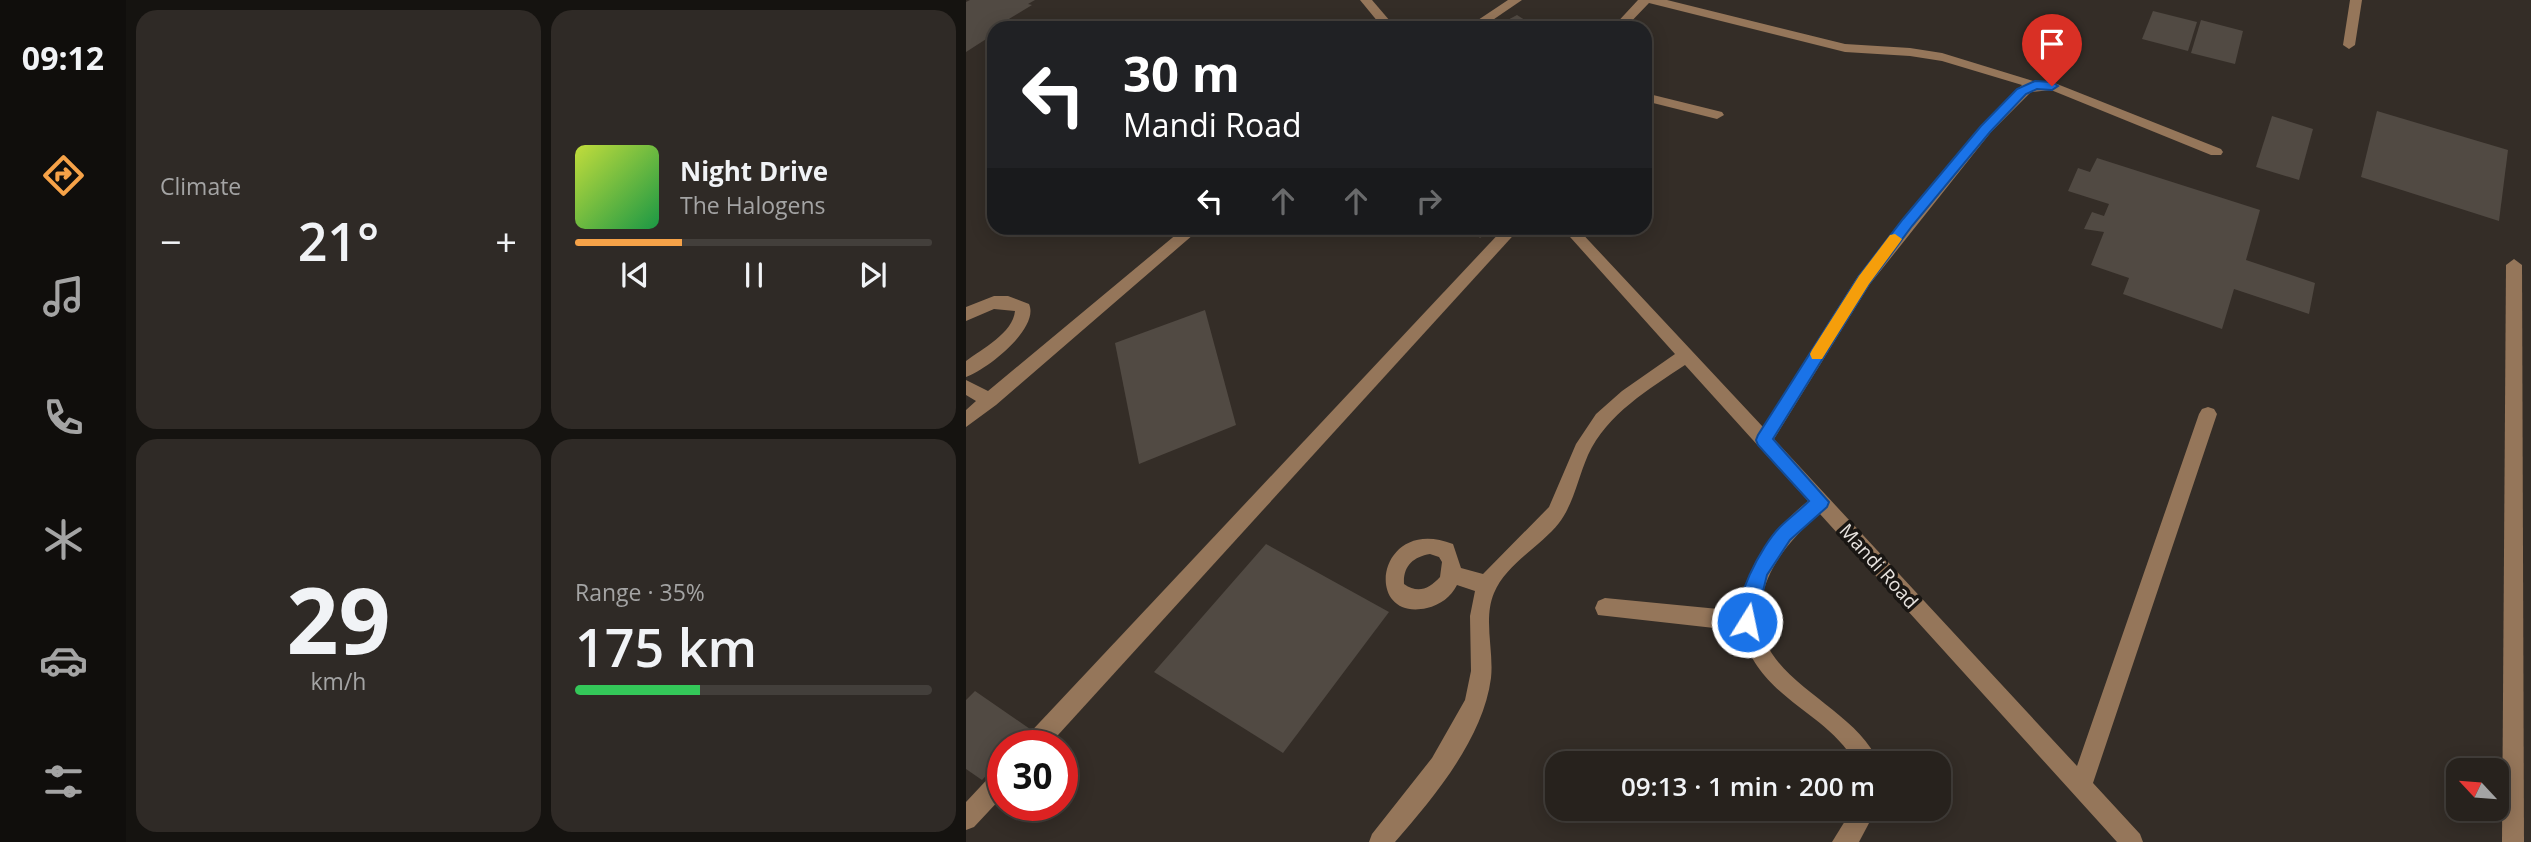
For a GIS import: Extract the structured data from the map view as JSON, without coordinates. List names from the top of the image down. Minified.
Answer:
{"streets":{"street":["Mandi Road"]},"north":"top left","page":{"tabs":"09:12","tile":["Climate",["29","km/h"],["Range · 35%","175 km"]],"turn":["30 m","Mandi Road"],"song":["Night Drive","The Halogens"],"heat":["−","21°","+"],"limit":"30","trip":"09:13 · 1 min · 200 m"}}
